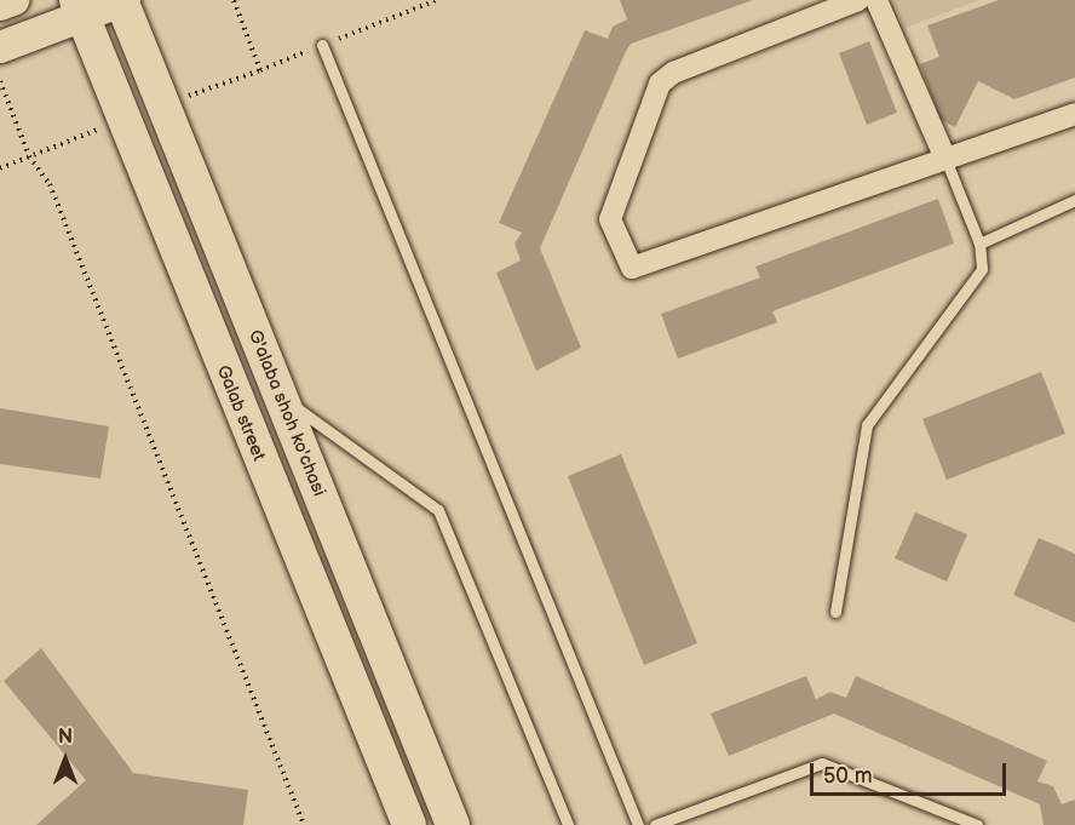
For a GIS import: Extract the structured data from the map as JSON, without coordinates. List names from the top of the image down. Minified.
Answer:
{"streets":{"main road":["Galab street","G'alaba shoh ko'chasi"]},"scale_bar":"50 m","north":"top"}
